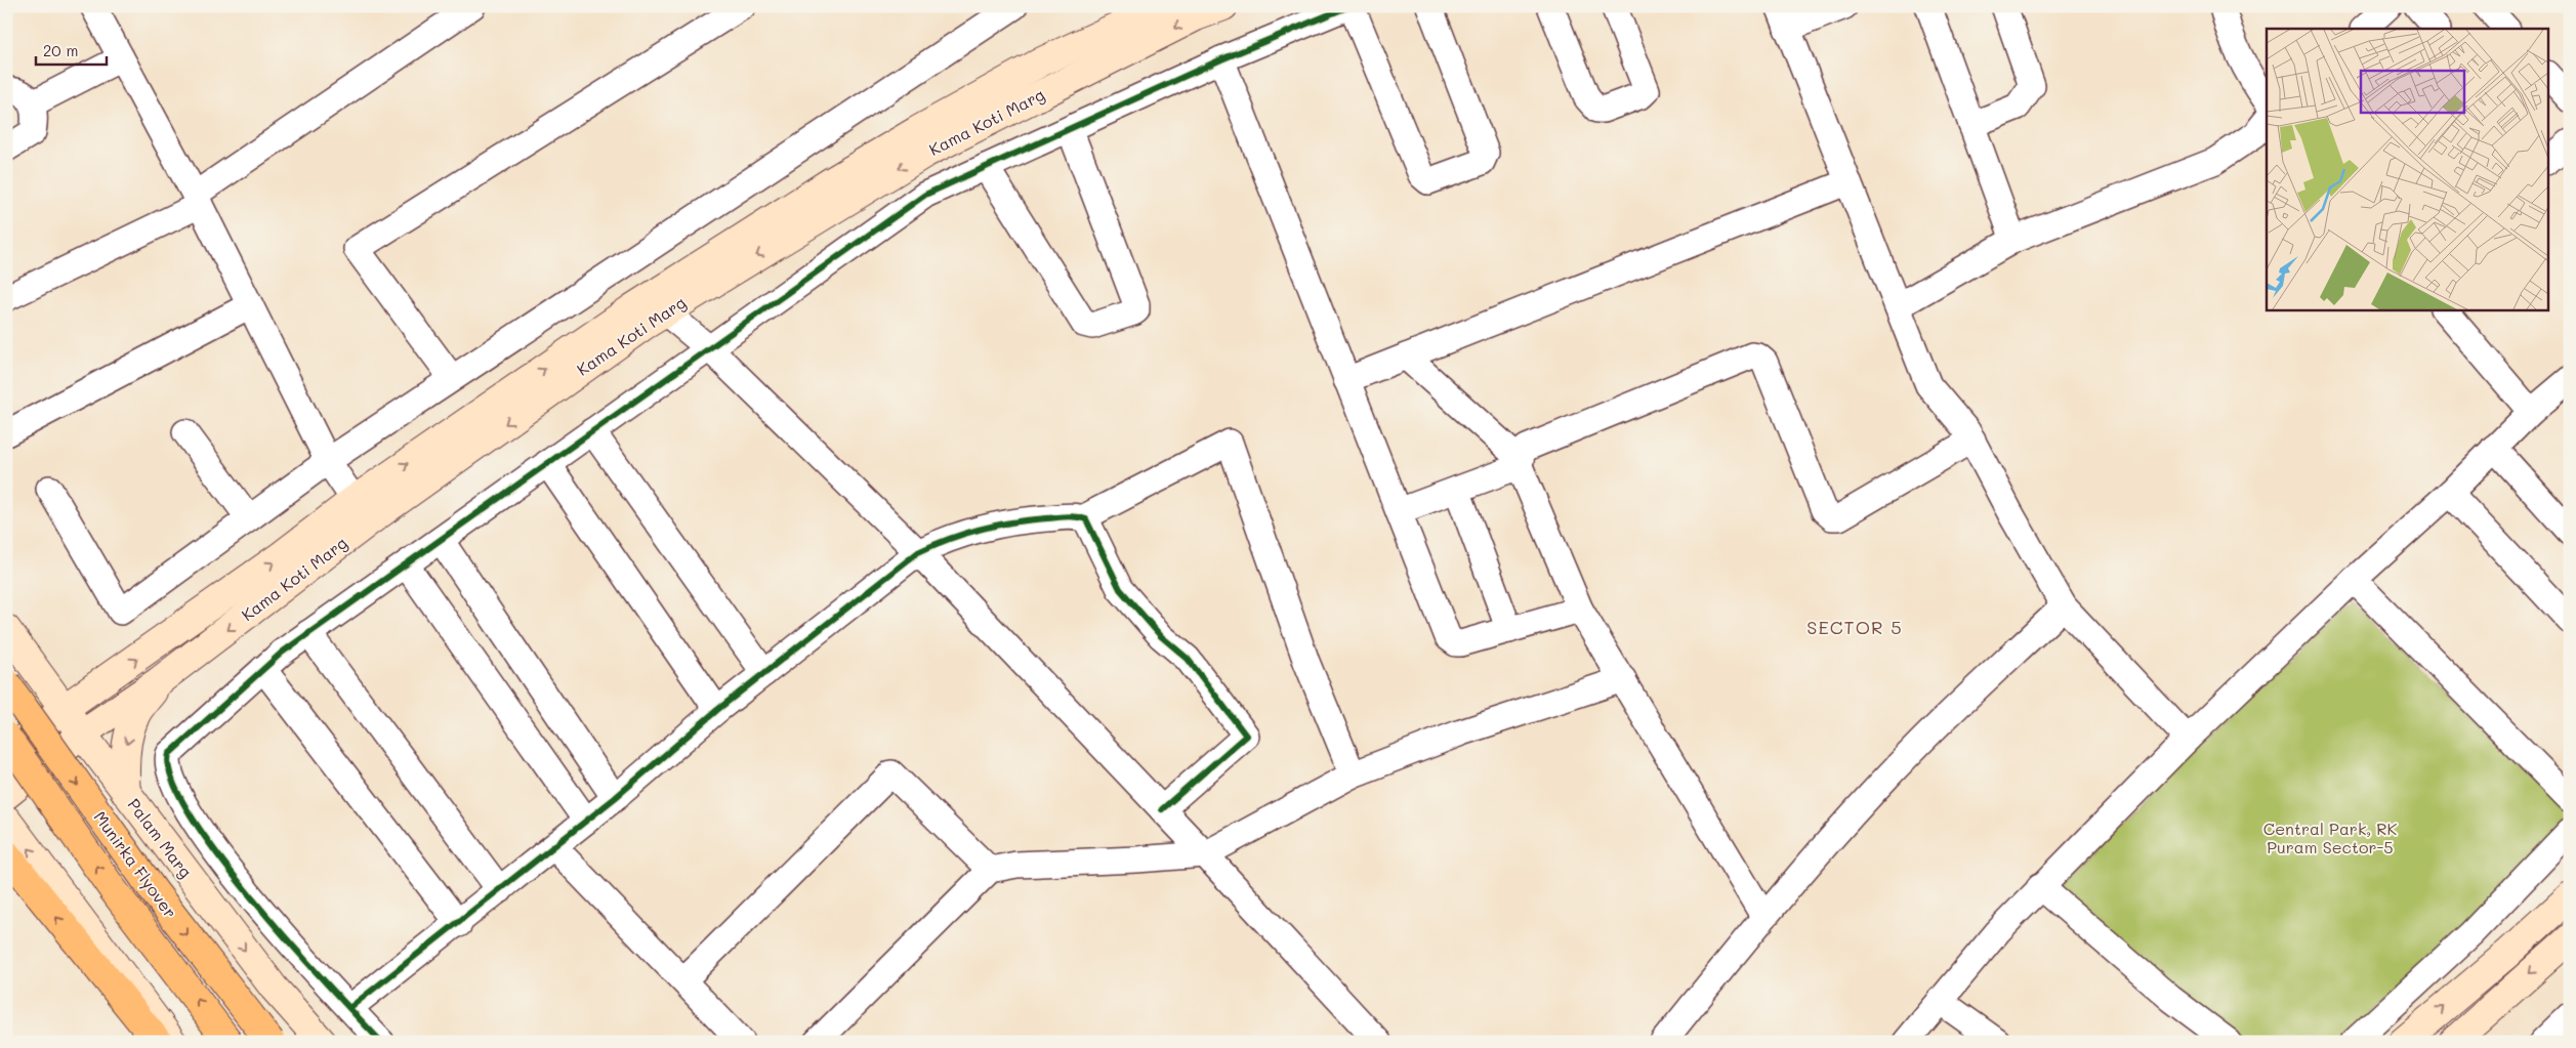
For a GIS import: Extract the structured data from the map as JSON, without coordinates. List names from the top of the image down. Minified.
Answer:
{"streets":{"main road":["Munirka Flyover"],"street":["Kama Koti Marg","Palam Marg"]},"crossings":[["Kama Koti Marg","Palam Marg"]],"districts":["SECTOR 5"],"parks":["Central Park, RK Puram Sector-5"],"scale_bar":"20 m"}
